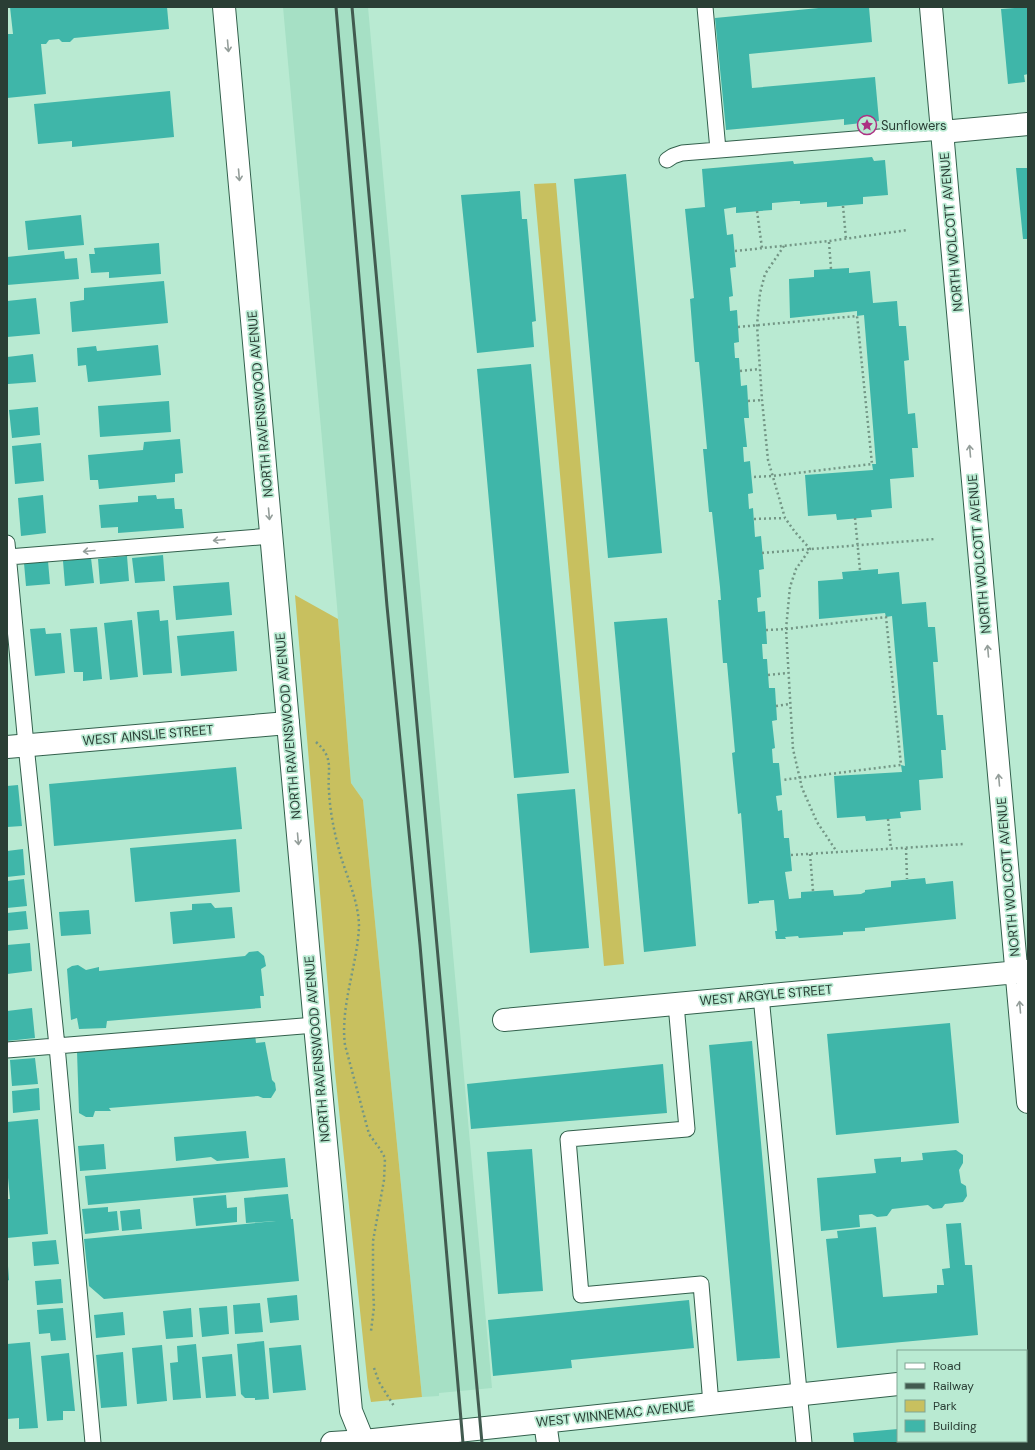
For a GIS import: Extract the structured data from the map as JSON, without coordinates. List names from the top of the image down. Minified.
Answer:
{"streets":{"street":["NORTH WOLCOTT AVENUE","NORTH RAVENSWOOD AVENUE","WEST AINSLIE STREET","WEST ARGYLE STREET","WEST WINNEMAC AVENUE"]},"crossings":[["NORTH WOLCOTT AVENUE","WEST ARGYLE STREET"],["NORTH RAVENSWOOD AVENUE","WEST AINSLIE STREET"],["NORTH RAVENSWOOD AVENUE","WEST WINNEMAC AVENUE"]],"one_way":["NORTH WOLCOTT AVENUE","NORTH RAVENSWOOD AVENUE"],"places":{"place":["Sunflowers"]},"legend":["Road","Railway","Park","Building"]}
